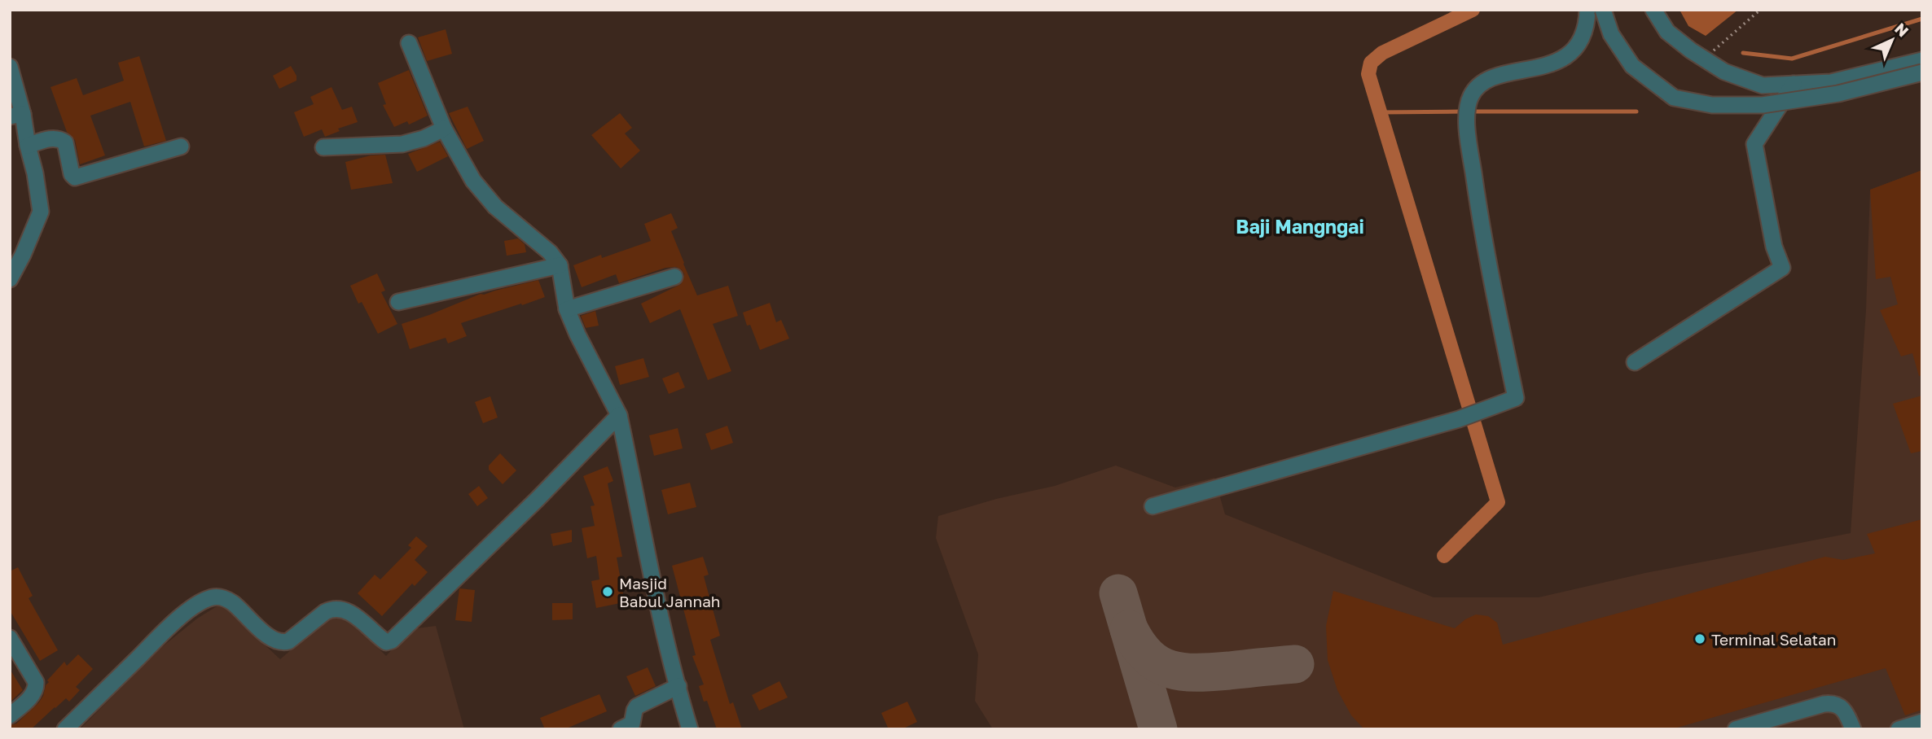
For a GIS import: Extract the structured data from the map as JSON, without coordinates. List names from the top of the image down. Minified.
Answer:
{"districts":["Baji Mangngai"],"places":["Masjid Babul Jannah","Terminal Selatan"],"north":"top right"}
